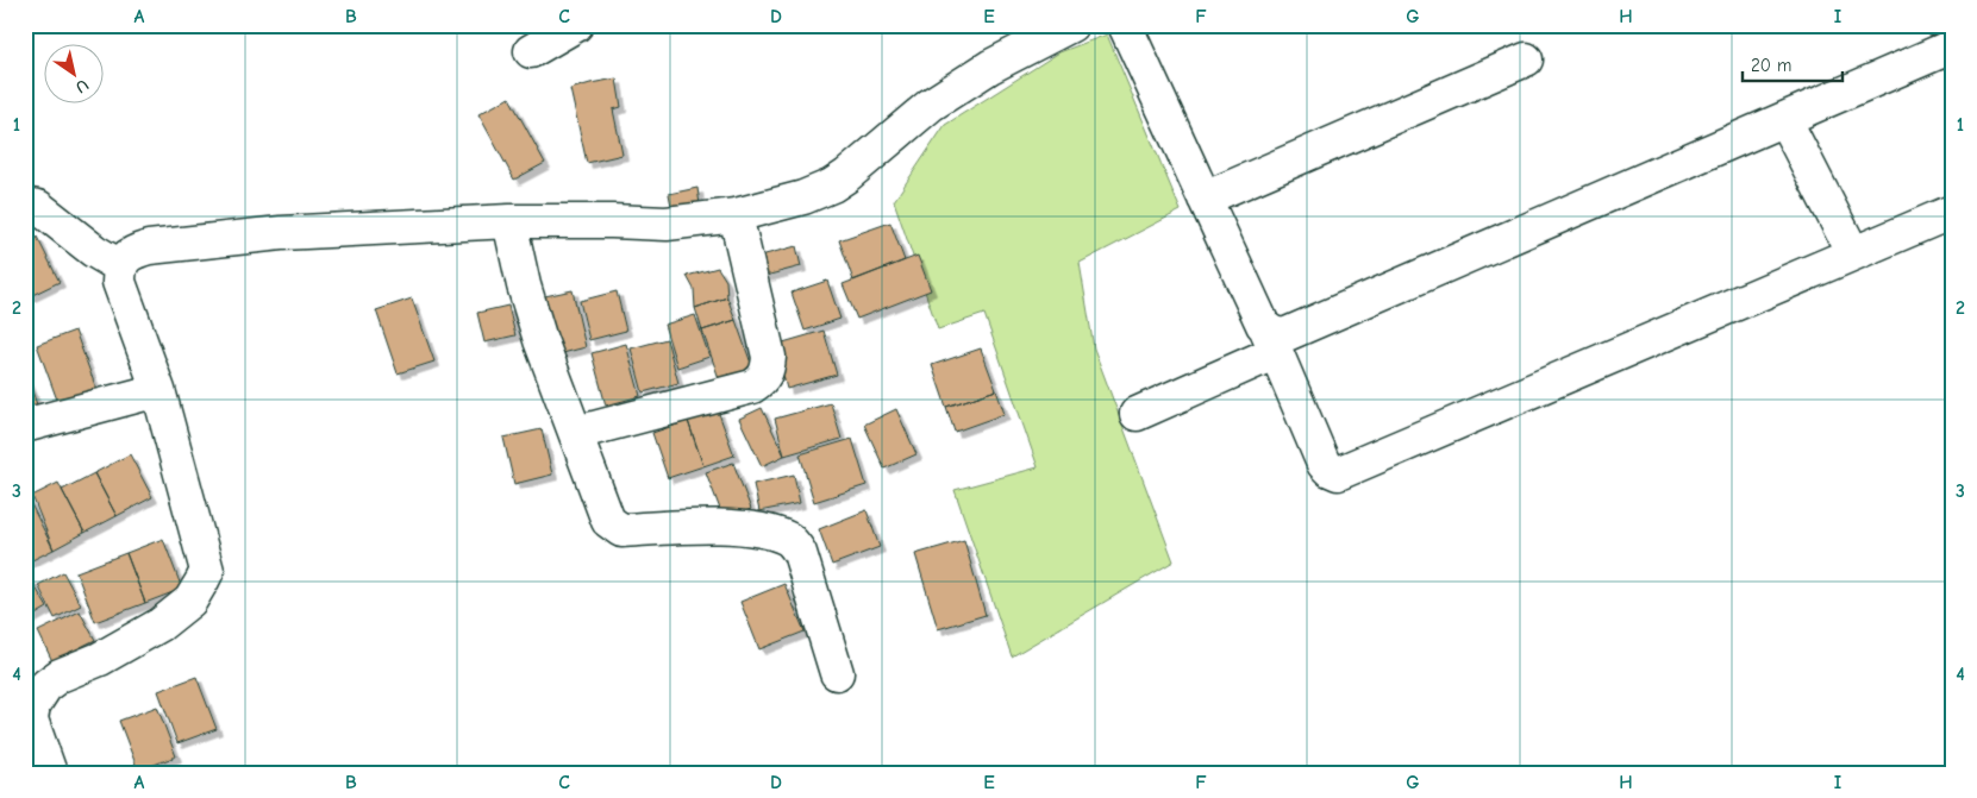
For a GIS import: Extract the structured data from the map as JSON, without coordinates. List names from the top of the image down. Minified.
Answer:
{"scale_bar":"20 m","north":"bottom right","grid":{"columns":["A","B","C","D","E","F","G","H","I"],"rows":["1","2","3","4"]}}
